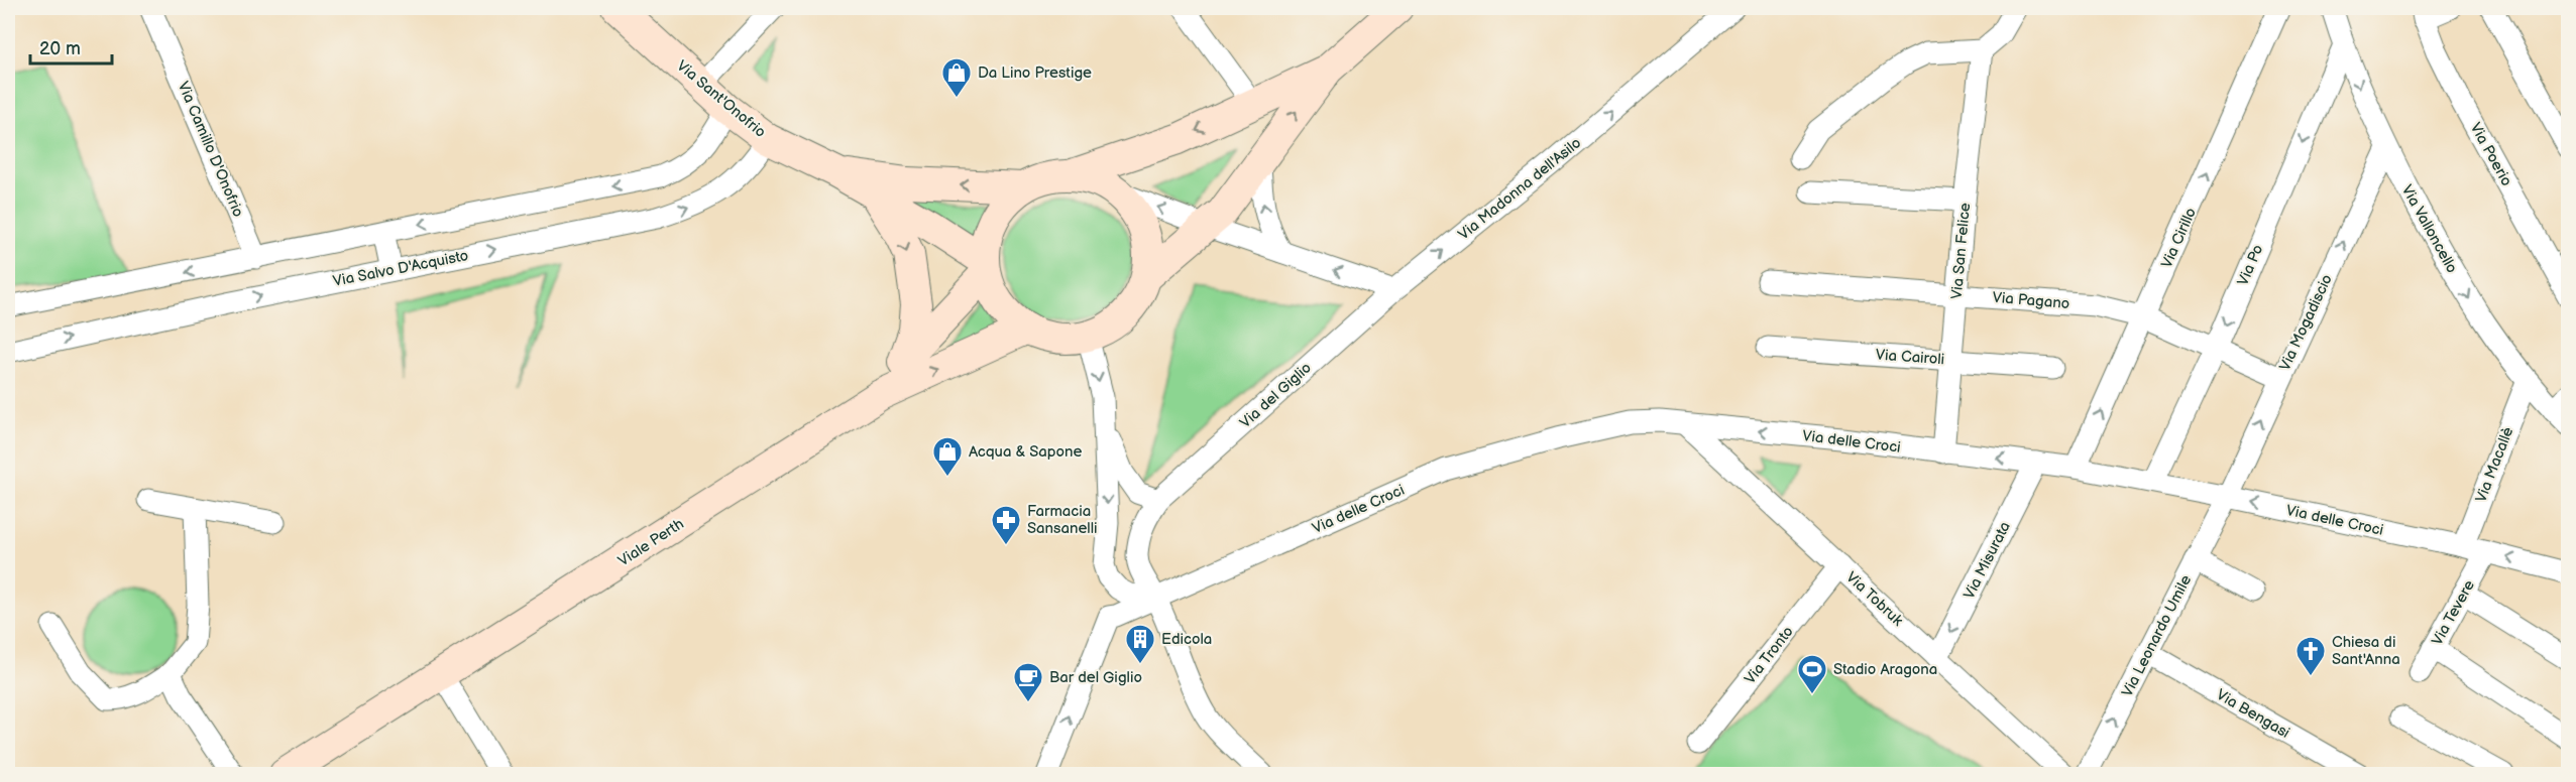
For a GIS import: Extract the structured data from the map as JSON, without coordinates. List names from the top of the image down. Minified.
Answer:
{"streets":{"main road":["Via Sant'Onofrio","Viale Perth"],"street":["Via Camillo D'Onofrio","Via Poerio","Via Madonna dell'Asilo","Via Valloncello","Via Cirillo","Via San Felice","Via Po","Via Salvo D'Acquisto","Via Pagano","Via Mogadiscio","Via Cairoli","Via del Giglio","Via delle Croci","Via Macallè","Via Misurata","Via Tobruk","Via Tevere","Via Leonardo Umile","Via Tronto","Via Bengasi"]},"crossings":[["Via Sant'Onofrio","Via Salvo D'Acquisto"],["Via Sant'Onofrio","Viale Perth"],["Via Madonna dell'Asilo","Via del Giglio"],["Via Valloncello","Via Po"],["Via Valloncello","Via Mogadiscio"],["Via Valloncello","Via Macallè"],["Via Cirillo","Via Pagano"],["Via Cirillo","Via delle Croci"],["Via San Felice","Via Pagano"],["Via San Felice","Via Cairoli"],["Via San Felice","Via delle Croci"],["Via Po","Via Pagano"],["Via Po","Via delle Croci"],["Via Pagano","Via Mogadiscio"],["Via Mogadiscio","Via delle Croci"],["Via Mogadiscio","Via Leonardo Umile"],["Via del Giglio","Via delle Croci"],["Via delle Croci","Via Macallè"],["Via delle Croci","Via Misurata"],["Via delle Croci","Via Tobruk"],["Via delle Croci","Via Tevere"],["Via delle Croci","Via Leonardo Umile"],["Via Misurata","Via Tobruk"],["Via Tobruk","Via Tronto"],["Via Leonardo Umile","Via Bengasi"]],"one_way":["Via Madonna dell'Asilo","Via Cirillo","Via Po","Via Mogadiscio","Via Misurata","Via Leonardo Umile"],"places":{"shop":["Da Lino Prestige","Acqua & Sapone"],"pharmacy":["Farmacia Sansanelli"],"building":["Edicola"],"church":["Chiesa di Sant'Anna"],"sports":["Stadio Aragona"],"cafe":["Bar del Giglio"]},"scale_bar":"20 m"}
